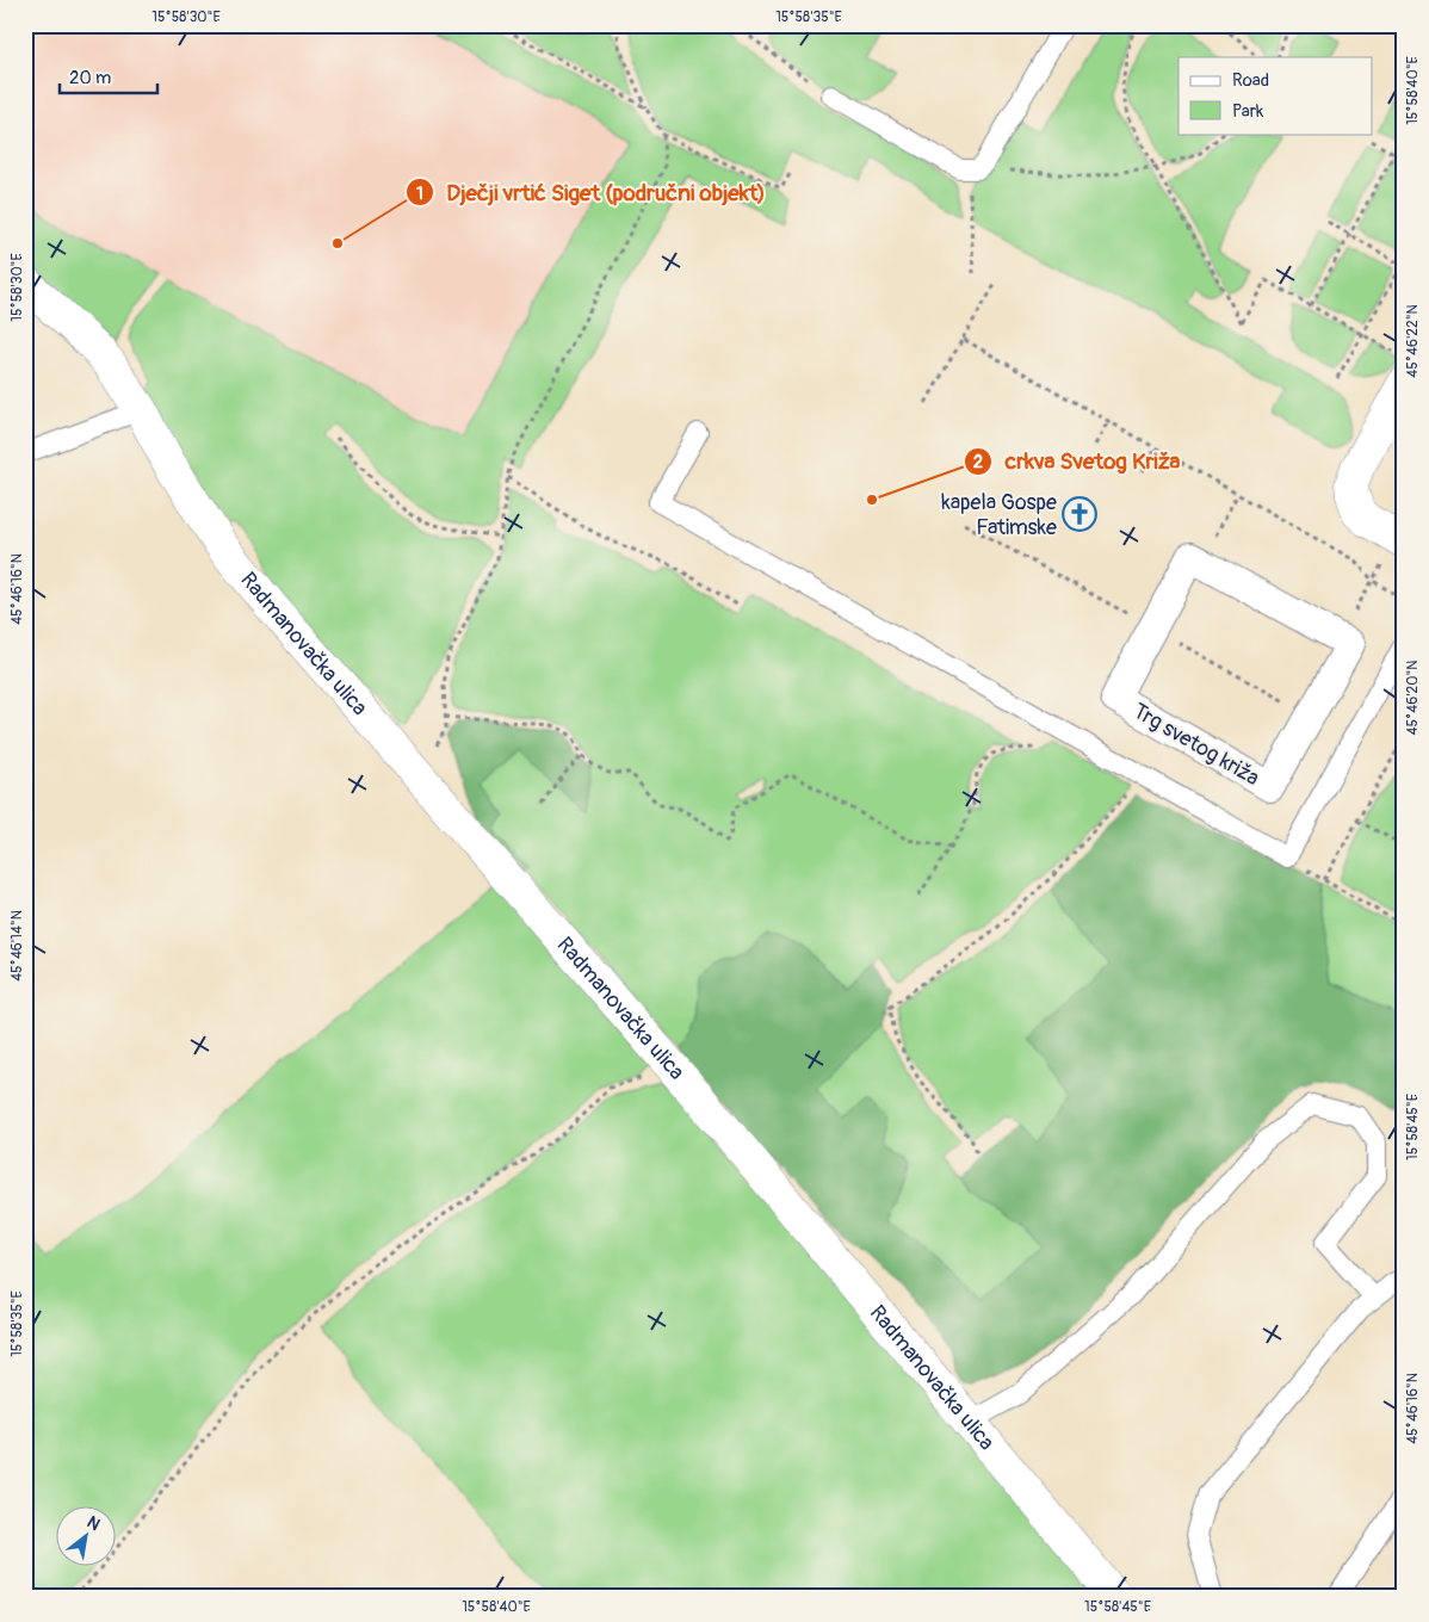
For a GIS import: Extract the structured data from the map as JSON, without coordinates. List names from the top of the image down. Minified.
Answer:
{"streets":{"street":["Radmanovačka ulica","Trg svetog križa"]},"places":{"other":["Dječji vrtić Siget (područni objekt)","crkva Svetog Križa"],"church":["kapela Gospe Fatimske"]},"legend":["Road","Park"],"scale_bar":"20 m","north":"top right","coordinates":["15°58'30\"E","15°58'35\"E","15°58'40\"E","45°46'22\"N","45°46'16\"N","45°46'20\"N","45°46'14\"N","15°58'45\"E"]}
